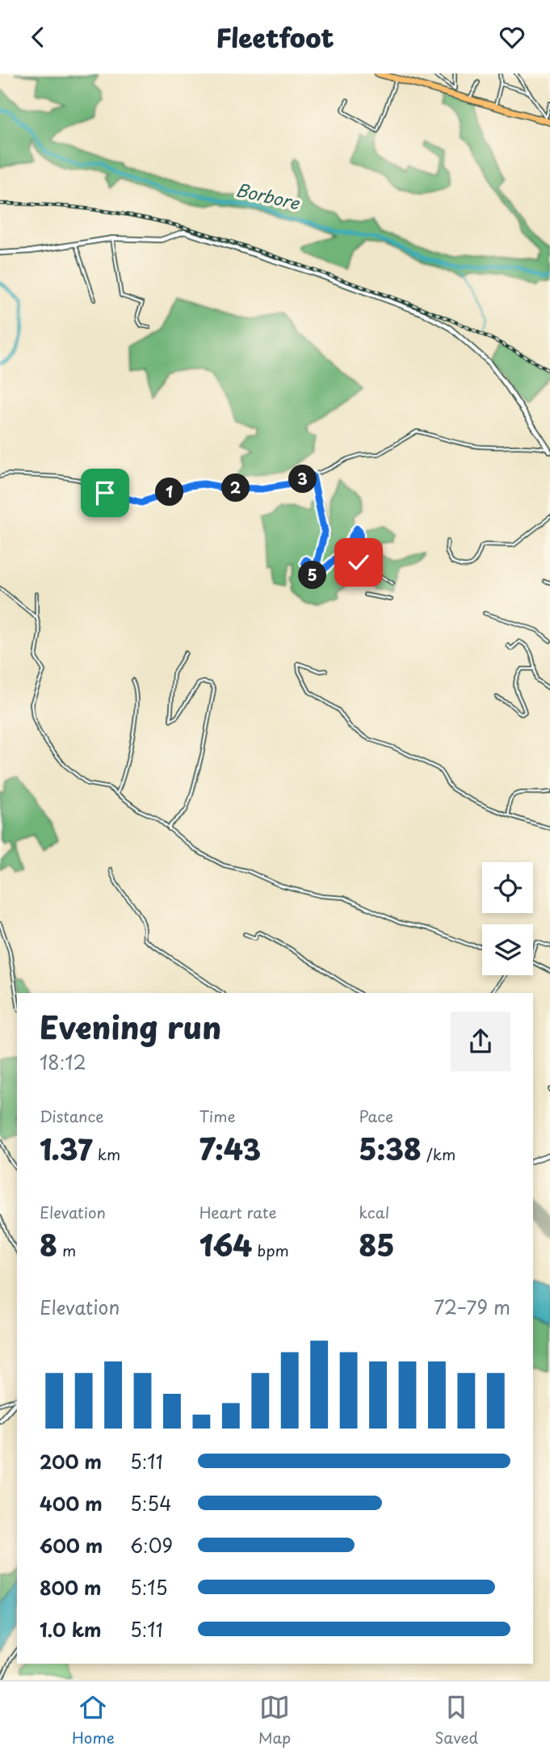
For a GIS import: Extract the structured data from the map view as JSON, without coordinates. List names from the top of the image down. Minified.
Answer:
{"water":["Borbore"],"page":{"header":"Fleetfoot","pins":["3","2","1","5"],"heading":["Evening run","18:12"],"stats":[["Distance","1.37 km"],["Time","7:43"],["Pace","5:38 /km"],["Elevation","8 m"],["Heart rate","164 bpm"],["kcal","85"]],"chart":["Elevation","72–79 m"],"list":[{"name":"200 m","note":"5:11"},{"name":"400 m","note":"5:54"},{"name":"600 m","note":"6:09"},{"name":"800 m","note":"5:15"},{"name":"1.0 km","note":"5:11"}],"tabs":["Home","Map","Saved"]}}
